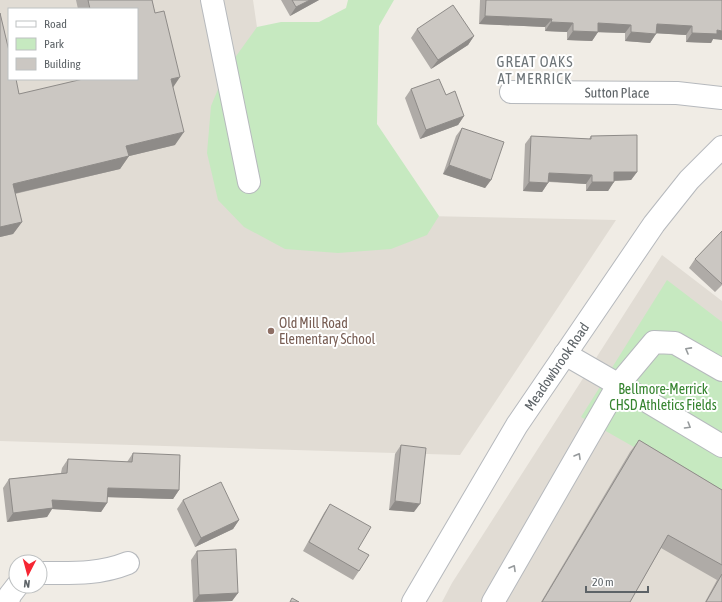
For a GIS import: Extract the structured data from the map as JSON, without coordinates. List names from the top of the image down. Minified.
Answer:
{"streets":{"street":["Sutton Place","Meadowbrook Road"]},"districts":["GREAT OAKS AT MERRICK"],"parks":["Bellmore-Merrick CHSD Athletics Fields"],"places":["Old Mill Road Elementary School"],"legend":["Road","Park","Building"],"scale_bar":"20 m","north":"bottom"}
